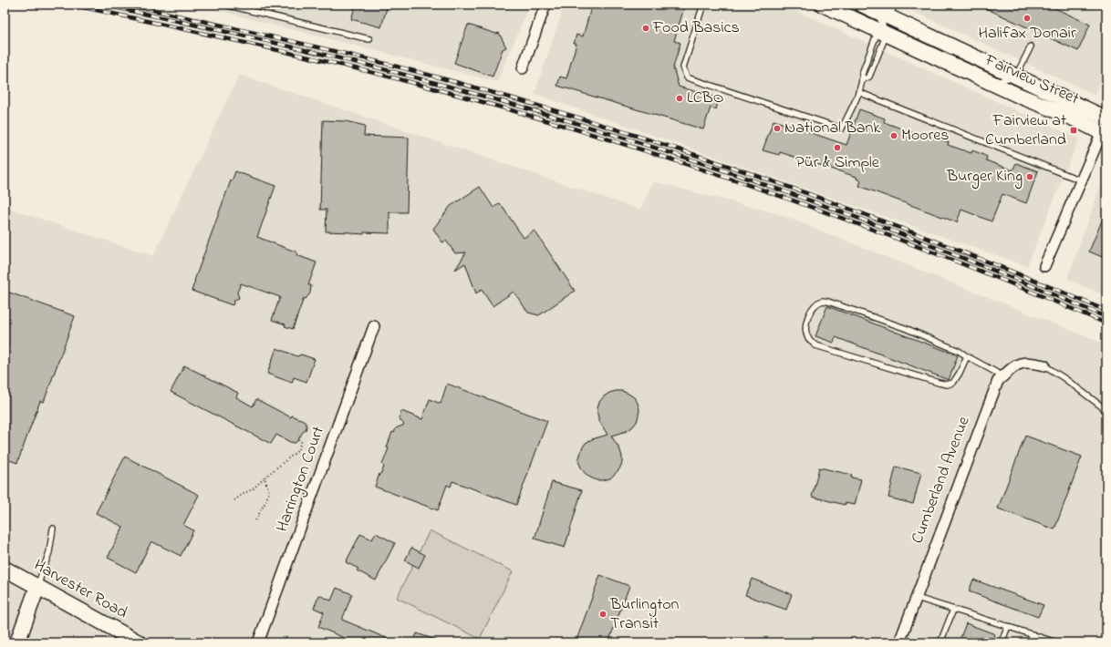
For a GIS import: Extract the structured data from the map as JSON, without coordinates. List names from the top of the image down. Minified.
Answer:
{"streets":{"main road":["Fairview Street","Harvester Road"],"street":["Harrington Court","Cumberland Avenue"]},"places":{"other":["Halifax Donair","Food Basics","LCBO","National Bank","Moores","Pür & Simple","Burger King","Burlington Transit"],"transit":["Fairview at Cumberland"]}}
